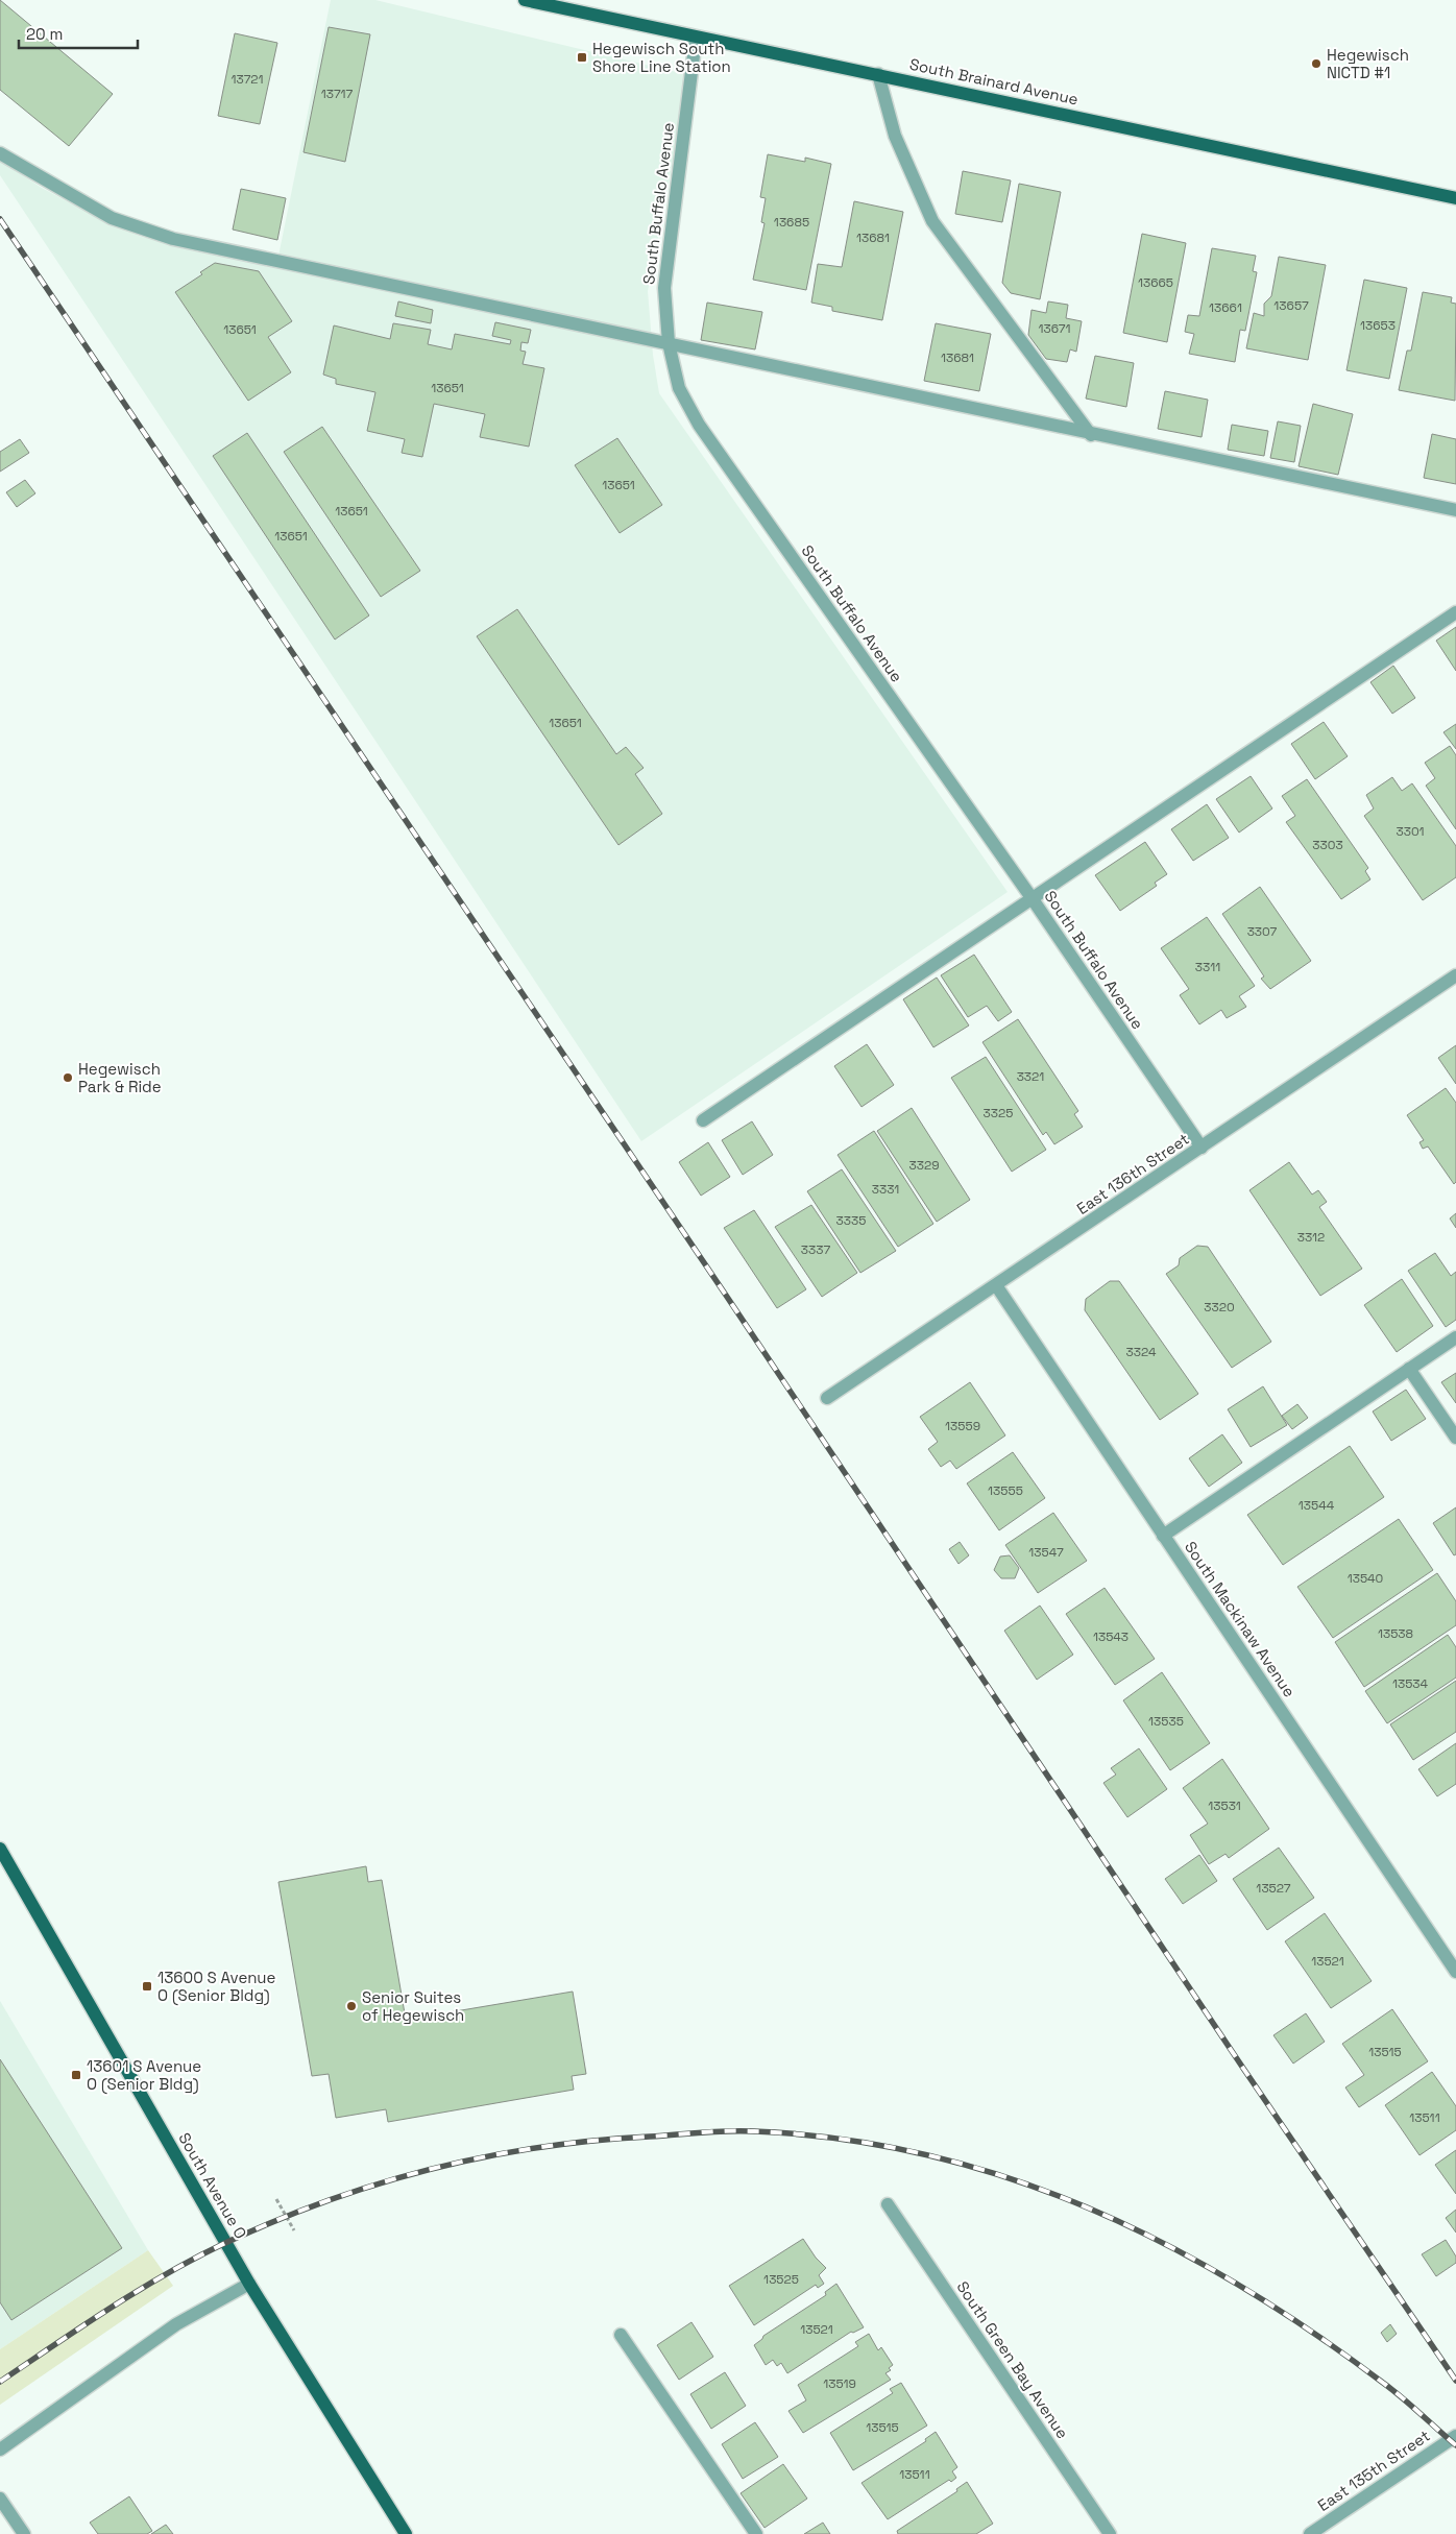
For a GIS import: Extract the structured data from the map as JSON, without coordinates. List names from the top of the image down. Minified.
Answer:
{"streets":{"main road":["South Brainard Avenue","South Avenue O"],"street":["South Buffalo Avenue","East 136th Street","South Mackinaw Avenue","South Green Bay Avenue","East 135th Street"]},"crossings":[["South Brainard Avenue","South Buffalo Avenue"],["South Buffalo Avenue","East 136th Street"],["East 136th Street","South Mackinaw Avenue"]],"places":{"transit":["Hegewisch South Shore Line Station","13600 S Avenue O (Senior Bldg)","13601 S Avenue O (Senior Bldg)"],"other":["Hegewisch NICTD #1","Hegewisch Park & Ride","Senior Suites of Hegewisch"]},"house_numbers":["13721","13717","13685","13681","13665","13657","13661","13653","13671","13651","13681","13651","13651","13651","13651","13651","3301","3303","3307","3311","3321","3325","3329","3331","3335","3312","3337","3320","3324","13559","13555","13544","13547","13540","13538","13543","13534","13535","13531","13527","13521","13515","13511","13525","13521","13519","13515","13511"],"scale_bar":"20 m"}
